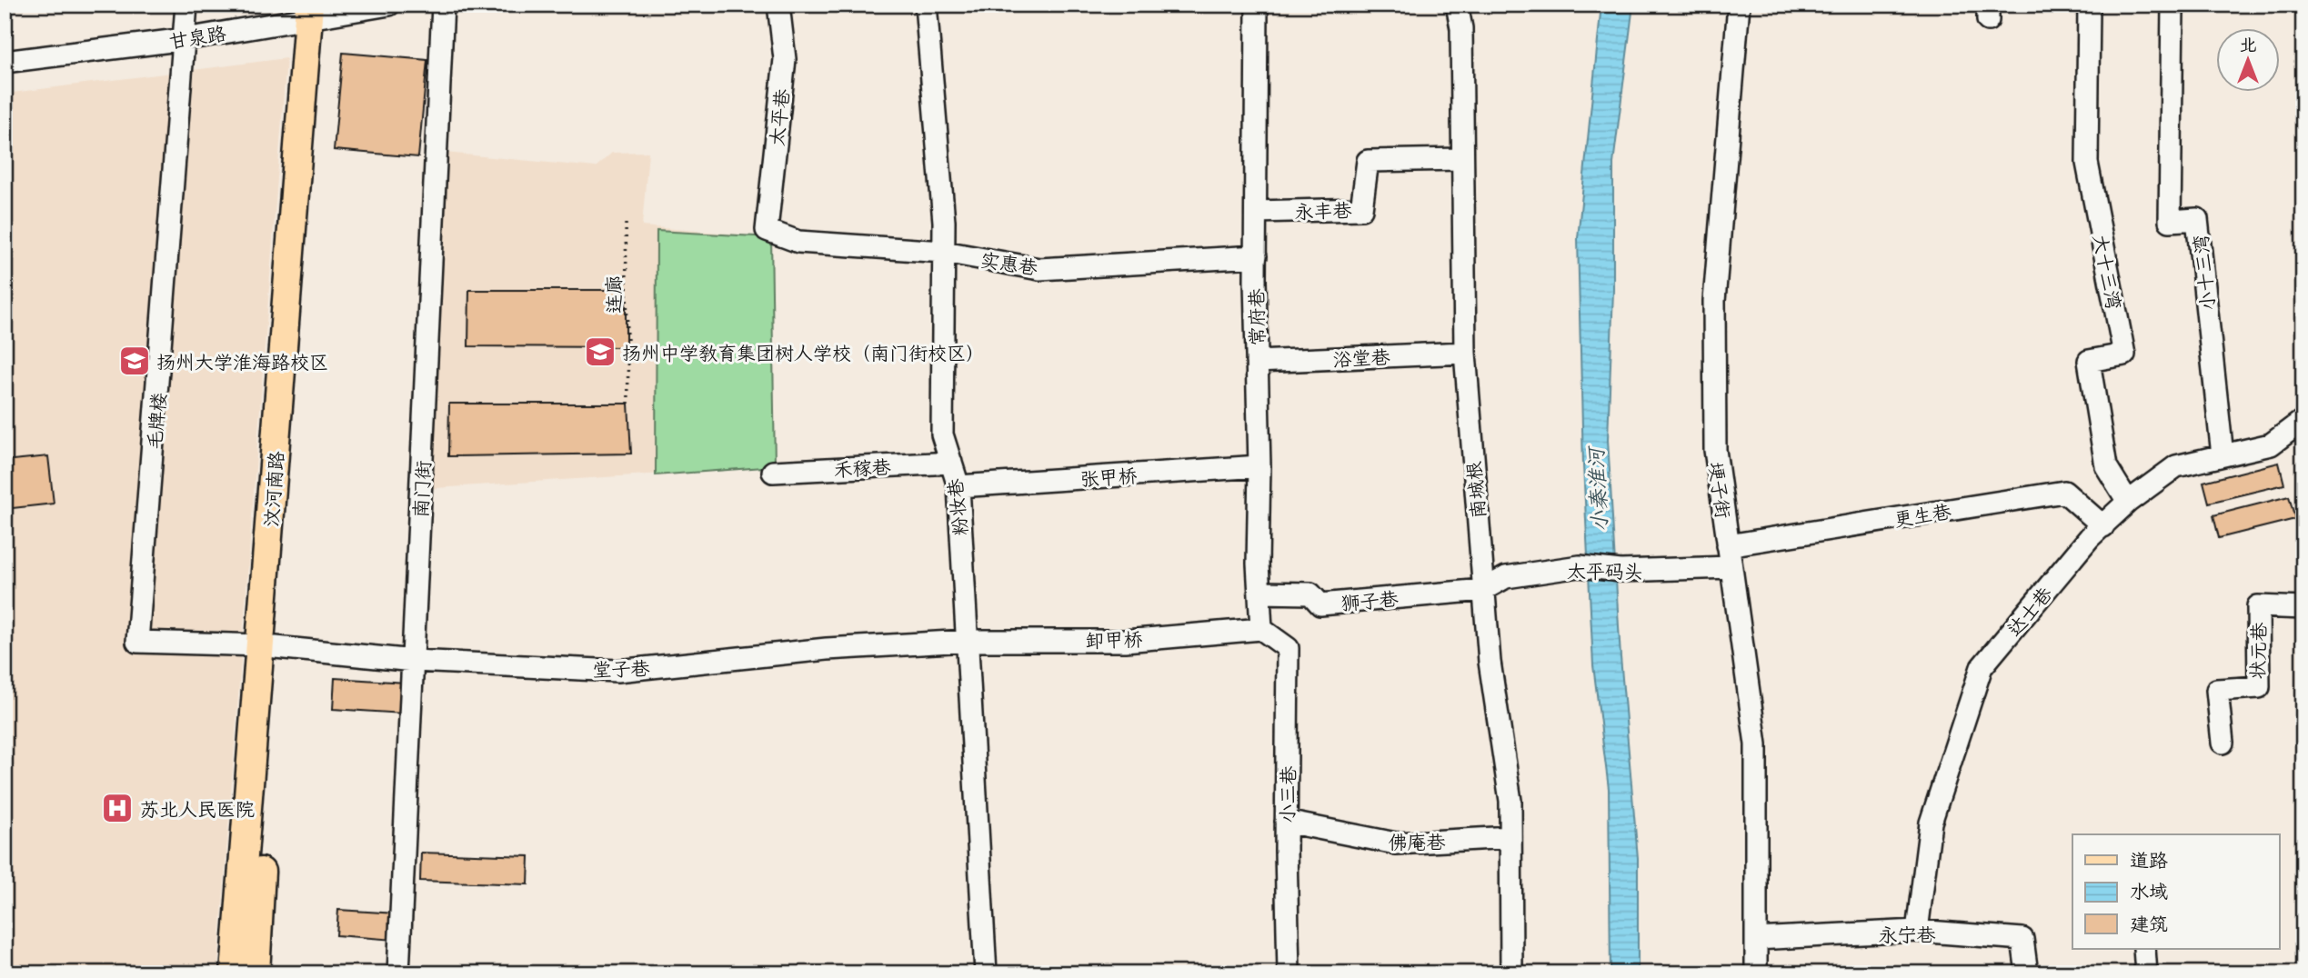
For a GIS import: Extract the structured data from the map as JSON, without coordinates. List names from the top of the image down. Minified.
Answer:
{"streets":{"main road":["汶河南路"],"street":["甘泉路","太平巷","永丰巷","实惠巷","大十三湾","小十三湾","常府巷","浴堂巷","毛牌楼","禾稼巷","张甲桥","南门街","南城根","埂子街","粉妆巷","更生巷","太平码头","狮子巷","达士巷","卸甲桥","状元巷","堂子巷","小三巷","佛庵巷","永宁巷"],"path":["连廊"]},"crossings":[["甘泉路","毛牌楼"],["甘泉路","汶河南路"],["太平巷","实惠巷"],["永丰巷","常府巷"],["永丰巷","南城根"],["实惠巷","常府巷"],["实惠巷","粉妆巷"],["大十三湾","达士巷"],["小十三湾","达士巷"],["常府巷","浴堂巷"],["常府巷","张甲桥"],["常府巷","狮子巷"],["常府巷","卸甲桥"],["常府巷","小三巷"],["浴堂巷","南城根"],["毛牌楼","汶河南路"],["毛牌楼","堂子巷"],["禾稼巷","粉妆巷"],["张甲桥","粉妆巷"],["汶河南路","堂子巷"],["南门街","堂子巷"],["南城根","太平码头"],["南城根","狮子巷"],["南城根","佛庵巷"],["埂子街","更生巷"],["埂子街","太平码头"],["埂子街","永宁巷"],["粉妆巷","卸甲桥"],["粉妆巷","堂子巷"],["更生巷","达士巷"],["太平码头","狮子巷"],["达士巷","永宁巷"],["卸甲桥","堂子巷"],["卸甲桥","小三巷"],["小三巷","佛庵巷"]],"water":["小秦淮河"],"places":{"school or university":["扬州中学教育集团树人学校（南门街校区）","扬州大学淮海路校区"],"hospital":["苏北人民医院"]},"legend":["道路","水域","建筑"],"north":"top"}
